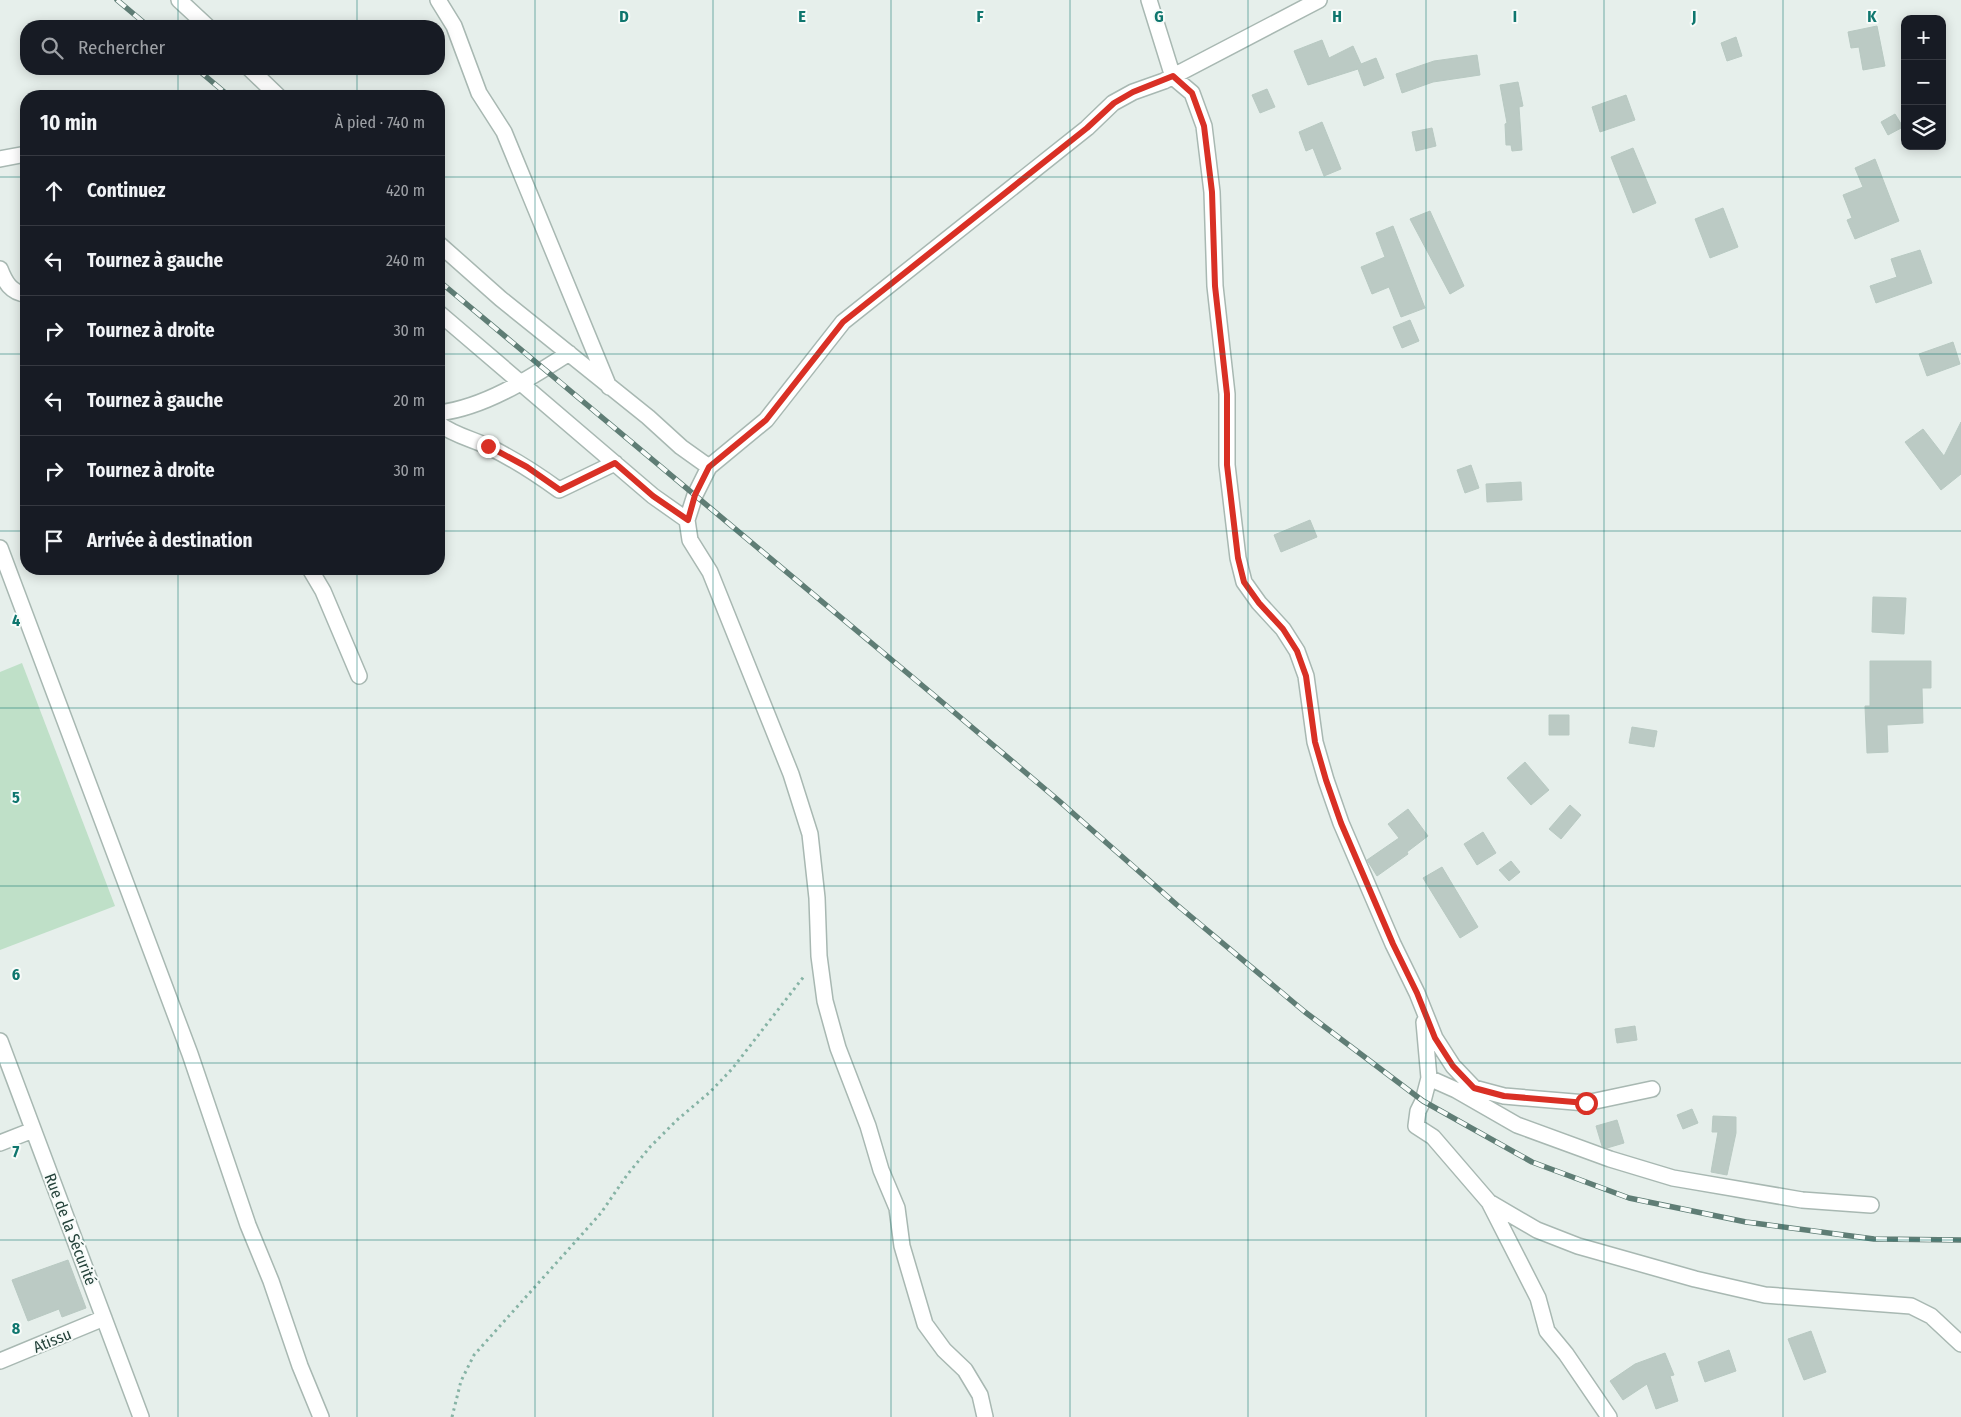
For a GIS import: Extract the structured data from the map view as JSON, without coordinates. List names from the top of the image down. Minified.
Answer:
{"streets":{"street":["Rue de la Sécurité","Atissu"]},"crossings":[["Rue de la Sécurité","Atissu"]],"page":{"map_buttons":["+","−"],"search":"Rechercher","heading":["10 min","À pied · 740 m"],"list":[["Continuez","420 m"],["Tournez à gauche","240 m"],["Tournez à droite","30 m"],["Tournez à gauche","20 m"],["Tournez à droite","30 m"],"Arrivée à destination"]},"grid":{"columns":["D","E","F","G","H","I","J","K"],"rows":["4","5","6","7","8"]}}
